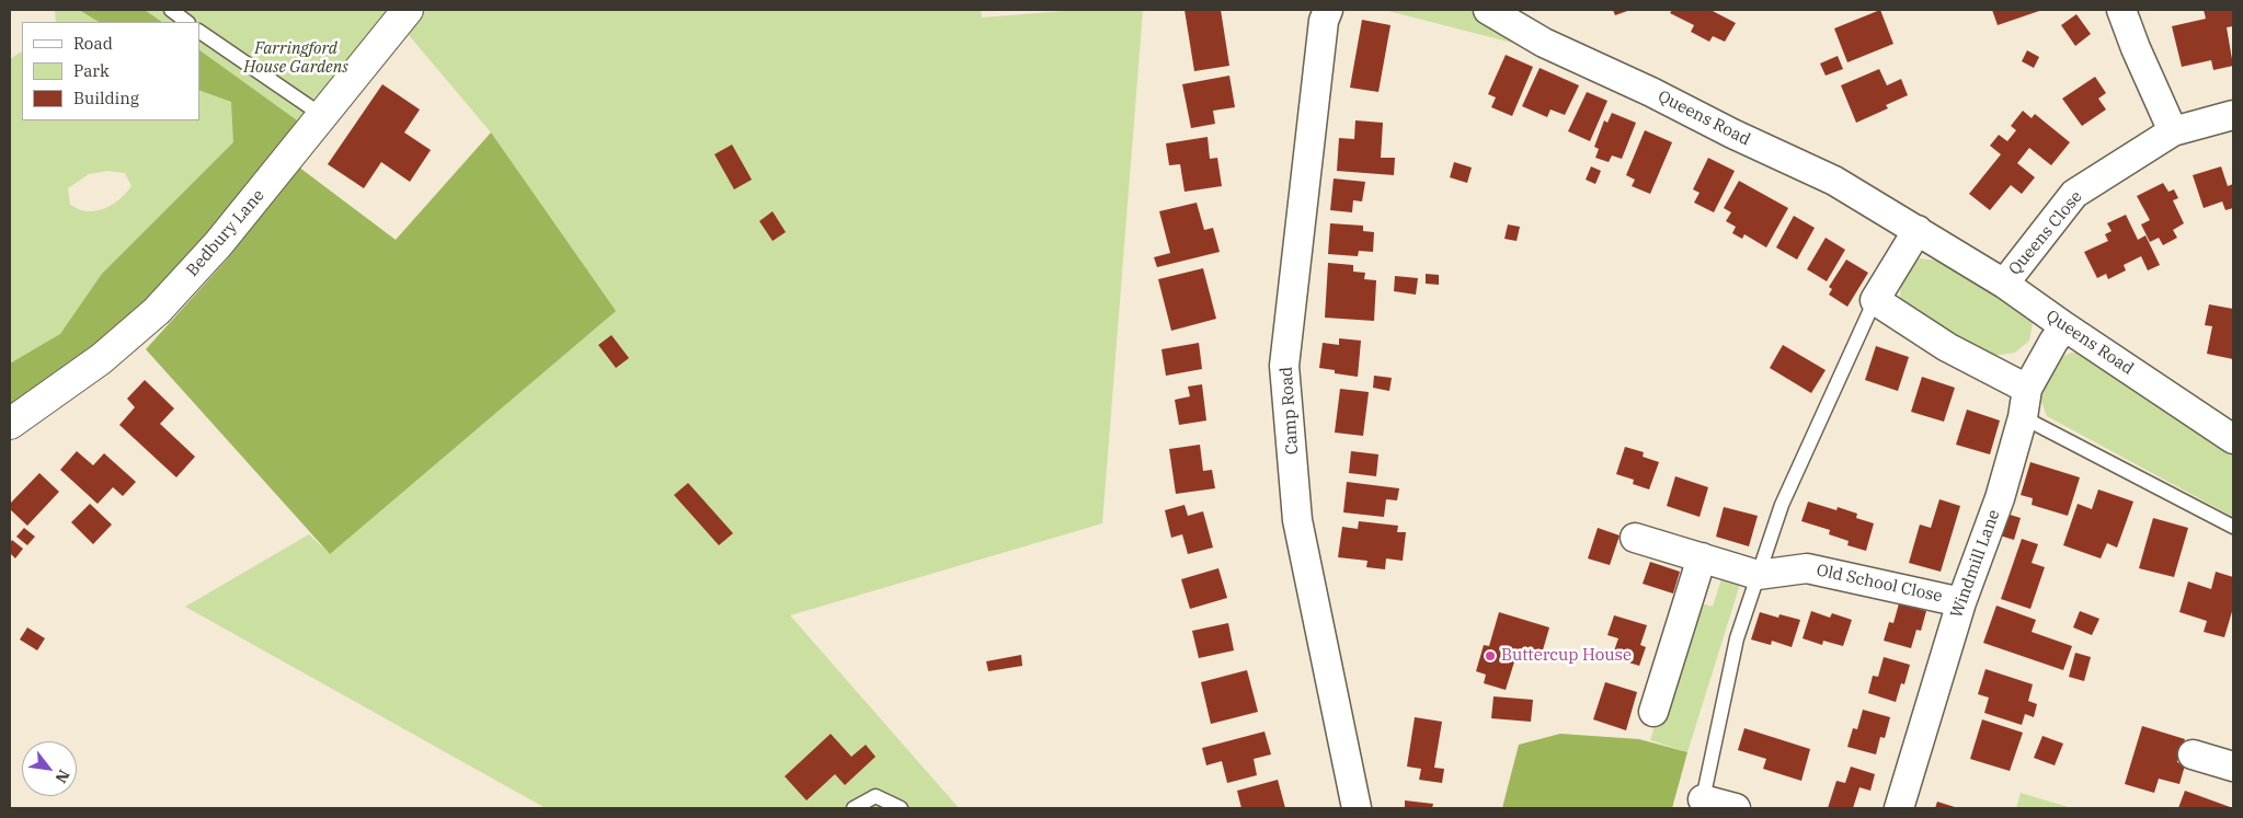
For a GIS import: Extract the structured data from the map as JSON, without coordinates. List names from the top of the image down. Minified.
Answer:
{"streets":{"street":["Queens Road","Bedbury Lane","Queens Close","Camp Road","Windmill Lane","Old School Close"]},"crossings":[["Queens Road","Queens Close"],["Queens Road","Windmill Lane"],["Windmill Lane","Old School Close"]],"parks":["Farringford House Gardens"],"places":["Buttercup House"],"legend":["Road","Park","Building"],"north":"bottom right"}
